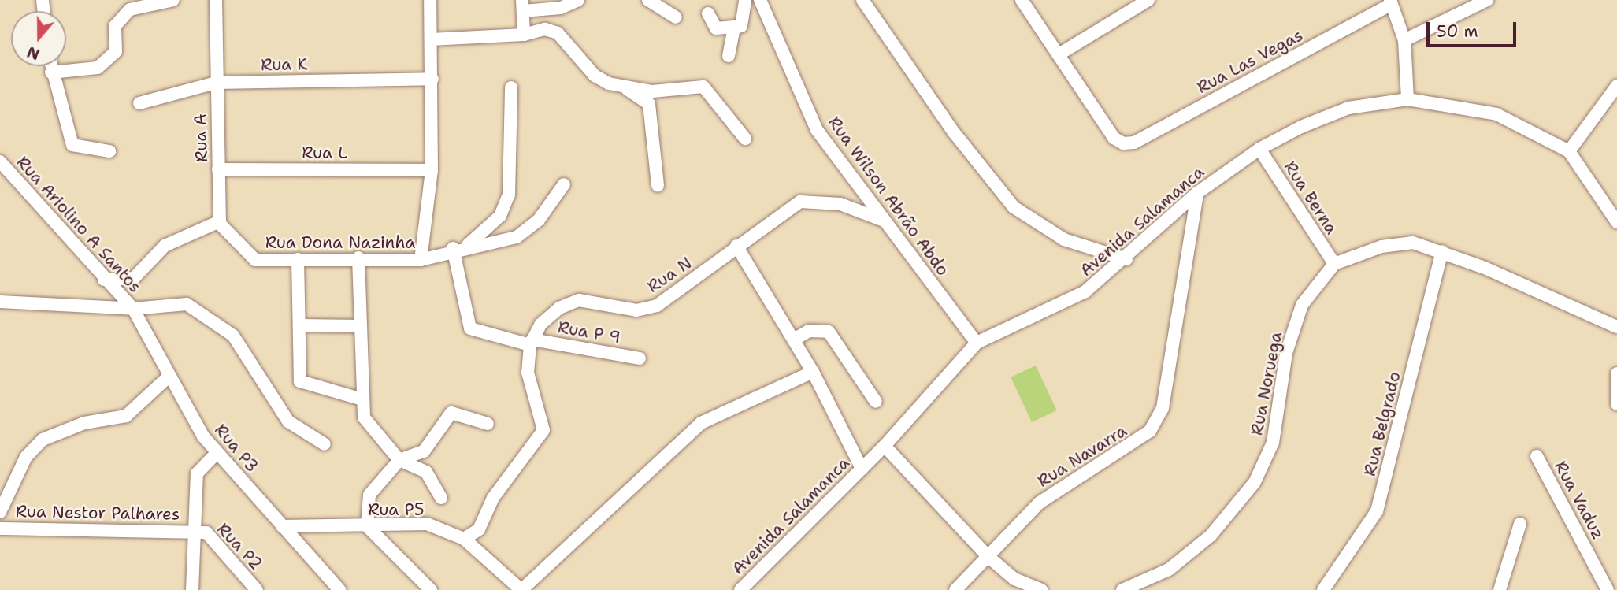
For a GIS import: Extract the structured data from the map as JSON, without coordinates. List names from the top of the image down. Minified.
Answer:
{"streets":{"street":["Rua Las Vegas","Rua K","Rua A","Rua L","Rua Wilson Abrão Abdo","Rua Berna","Avenida Salamanca","Rua Ariolino A Santos","Rua Dona Nazinha","Rua N","Rua P 9","Rua Noruega","Rua Belgrado","Rua P3","Rua Navarra","Rua Vaduz","Rua P5","Rua Nestor Palhares","Rua P2"]},"crossings":[["Rua K","Rua A"],["Rua A","Rua L"],["Rua A","Rua Dona Nazinha"],["Rua Wilson Abrão Abdo","Avenida Salamanca"],["Rua Wilson Abrão Abdo","Rua N"],["Rua Berna","Avenida Salamanca"],["Rua Berna","Rua Noruega"],["Avenida Salamanca","Rua Navarra"],["Rua Ariolino A Santos","Rua P3"],["Rua Dona Nazinha","Rua P 9"],["Rua N","Rua P 9"],["Rua P3","Rua P5"],["Rua Nestor Palhares","Rua P2"]],"scale_bar":"50 m","north":"bottom"}
